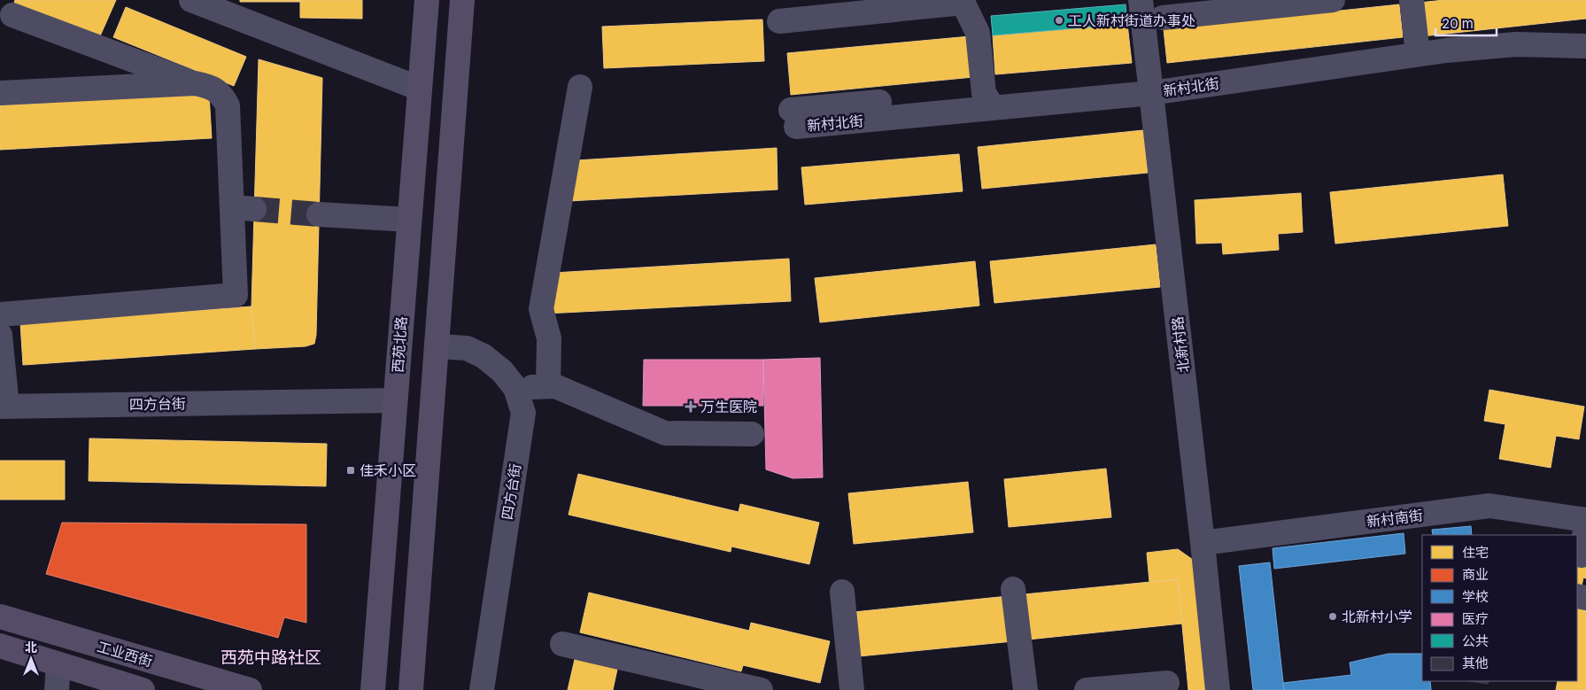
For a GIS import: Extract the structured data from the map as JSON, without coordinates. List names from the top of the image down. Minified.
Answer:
{"streets":{"main road":["西苑北路","工业西街"],"street":["新村北街","北新村路","四方台街","新村南街"]},"crossings":[["新村北街","北新村路"],["西苑北路","四方台街"],["北新村路","新村南街"]],"districts":["西苑中路社区"],"places":{"other":["工人新村街道办事处","北新村小学"],"health":["万生医院"],"transit":["佳禾小区"]},"legend":["住宅","商业","学校","医疗","公共","其他"],"scale_bar":"20 m","north":"top"}
